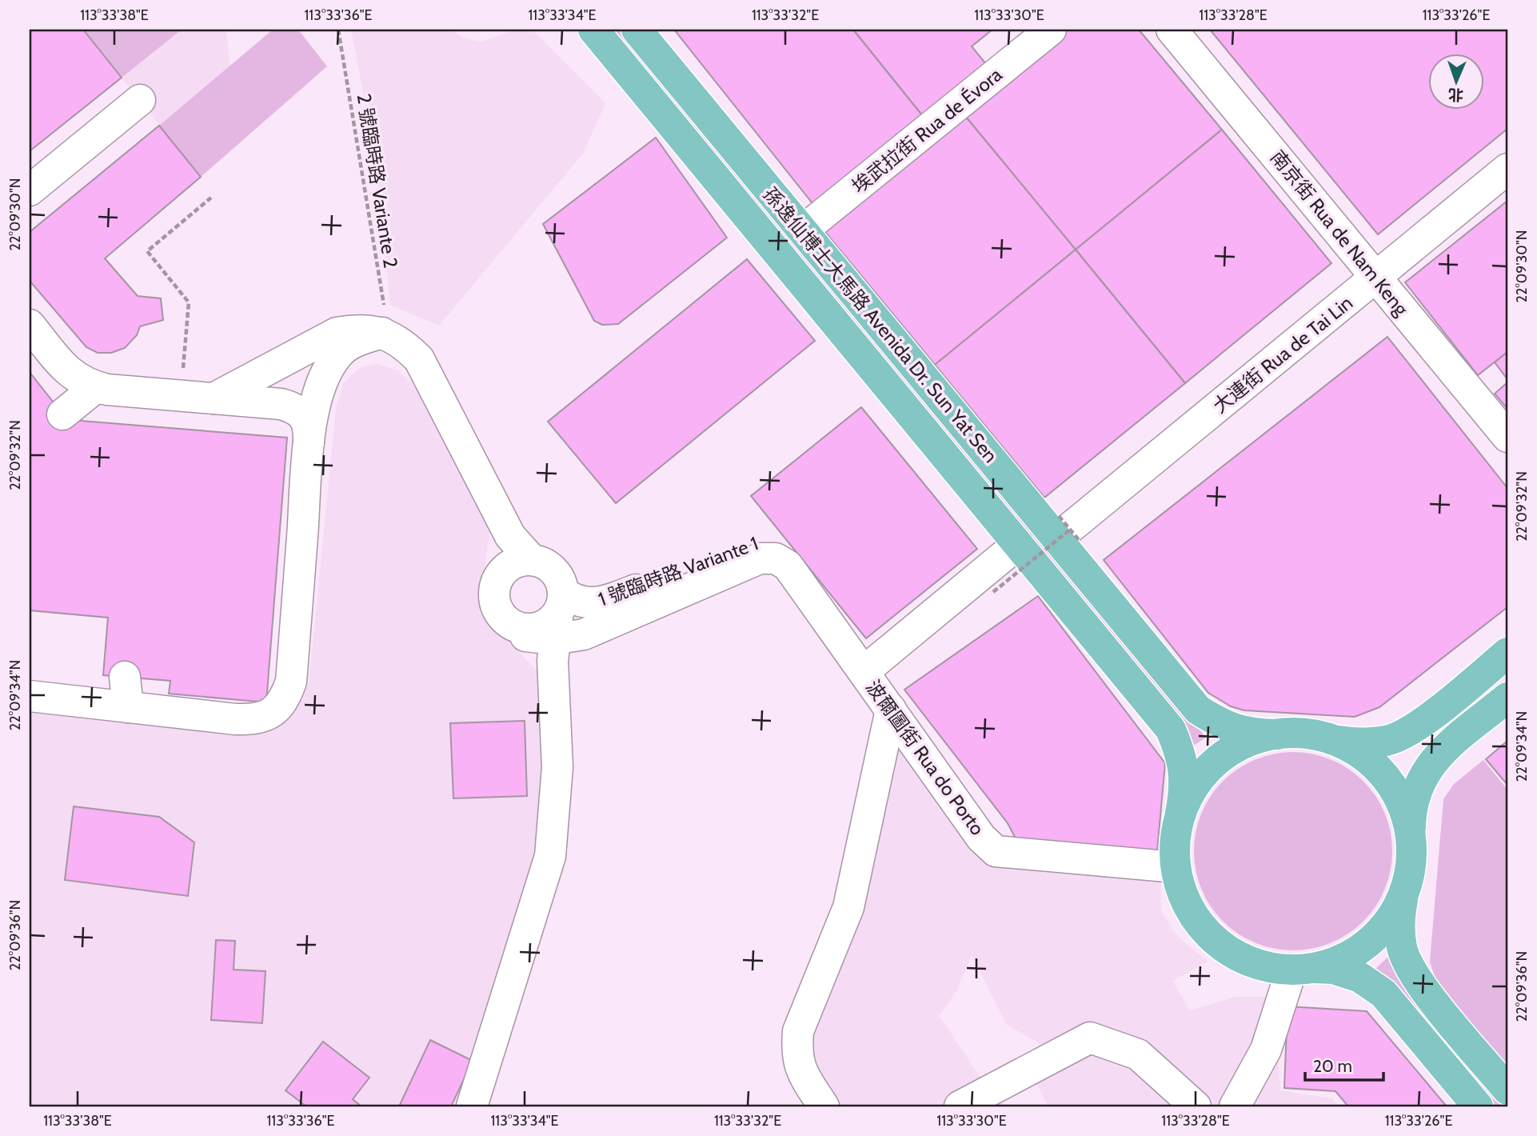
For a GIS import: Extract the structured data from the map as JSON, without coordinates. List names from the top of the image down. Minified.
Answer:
{"streets":{"main road":["孫逸仙博士大馬路 Avenida Dr. Sun Yat Sen"],"street":["埃武拉街 Rua de Évora","南京街 Rua de Nam Keng","大連街 Rua de Tai Lin","1 號臨時路 Variante 1","波爾圖街 Rua do Porto"],"path":["2 號臨時路 Variante 2"]},"crossings":[["埃武拉街 Rua de Évora","孫逸仙博士大馬路 Avenida Dr. Sun Yat Sen"],["2 號臨時路 Variante 2","1 號臨時路 Variante 1"],["南京街 Rua de Nam Keng","大連街 Rua de Tai Lin"],["孫逸仙博士大馬路 Avenida Dr. Sun Yat Sen","大連街 Rua de Tai Lin"],["1 號臨時路 Variante 1","波爾圖街 Rua do Porto"]],"scale_bar":"20 m","north":"bottom","coordinates":["113°33'38\"E","113°33'36\"E","113°33'34\"E","113°33'32\"E","113°33'30\"E","113°33'28\"E","113°33'26\"E","22°09'30\"N","22°09'32\"N","22°09'34\"N","22°09'36\"N"]}
